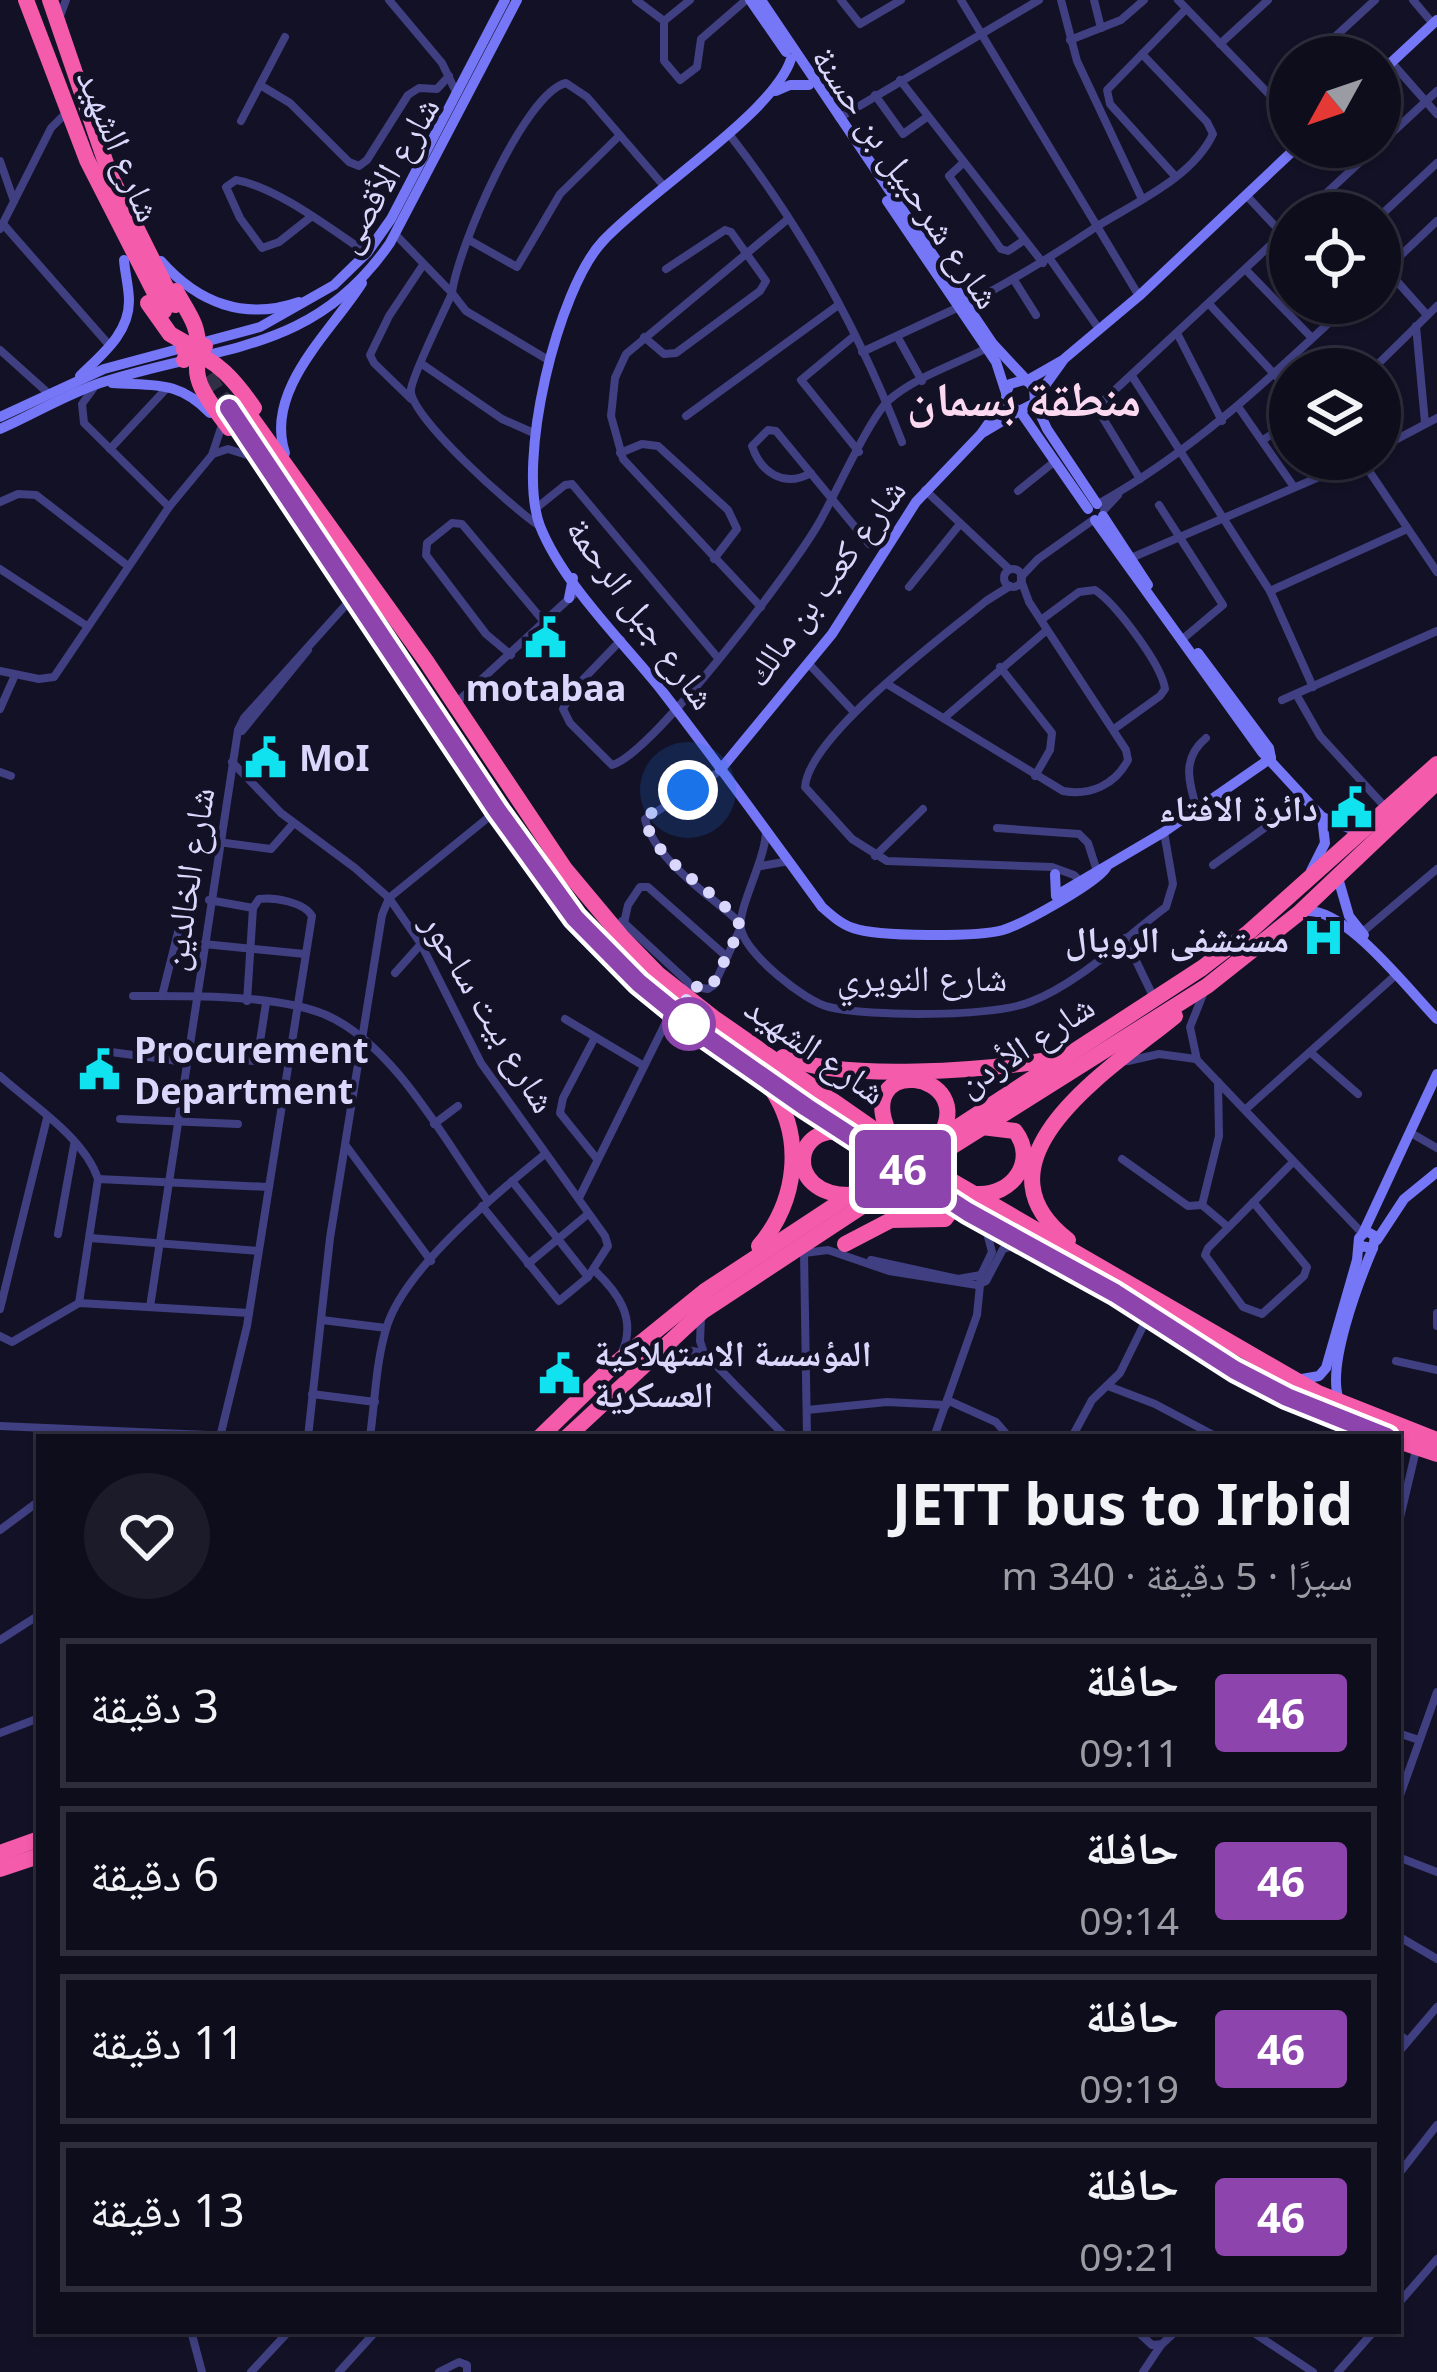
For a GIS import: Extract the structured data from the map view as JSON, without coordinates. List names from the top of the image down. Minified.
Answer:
{"streets":{"highway":["شارع الشهيد","شارع الأردن"],"street":["شارع الأقصى","شارع شرحبيل بن حسنة","شارع كعب بن مالك","شارع جبل الرحمة","شارع الخالدين","شارع النويري","شارع بيت ساحور"]},"crossings":[["شارع الشهيد","شارع الخالدين"],["شارع شرحبيل بن حسنة","شارع كعب بن مالك"],["شارع شرحبيل بن حسنة","شارع جبل الرحمة"],["شارع كعب بن مالك","شارع جبل الرحمة"],["شارع كعب بن مالك","شارع النويري"],["شارع جبل الرحمة","شارع النويري"],["شارع الخالدين","شارع بيت ساحور"]],"districts":["منطقة بسمان"],"places":{"public building":["motabaa","MoI","دائرة الافتاء","Procurement Department","المؤسسة الاستهلاكية العسكرية"],"hospital":["مستشفى الرويال"]},"lines":["bus line 46"],"north":"bottom left","page":{"on_map":"46","heading":["JETT bus to Irbid","سيرًا · 5 دقيقة · 340 m"],"list":[{"mark":"46","name":"حافلة","note":"09:11","value":"3 دقيقة"},{"mark":"46","name":"حافلة","note":"09:14","value":"6 دقيقة"},{"mark":"46","name":"حافلة","note":"09:19","value":"11 دقيقة"},{"mark":"46","name":"حافلة","note":"09:21","value":"13 دقيقة"}]}}
